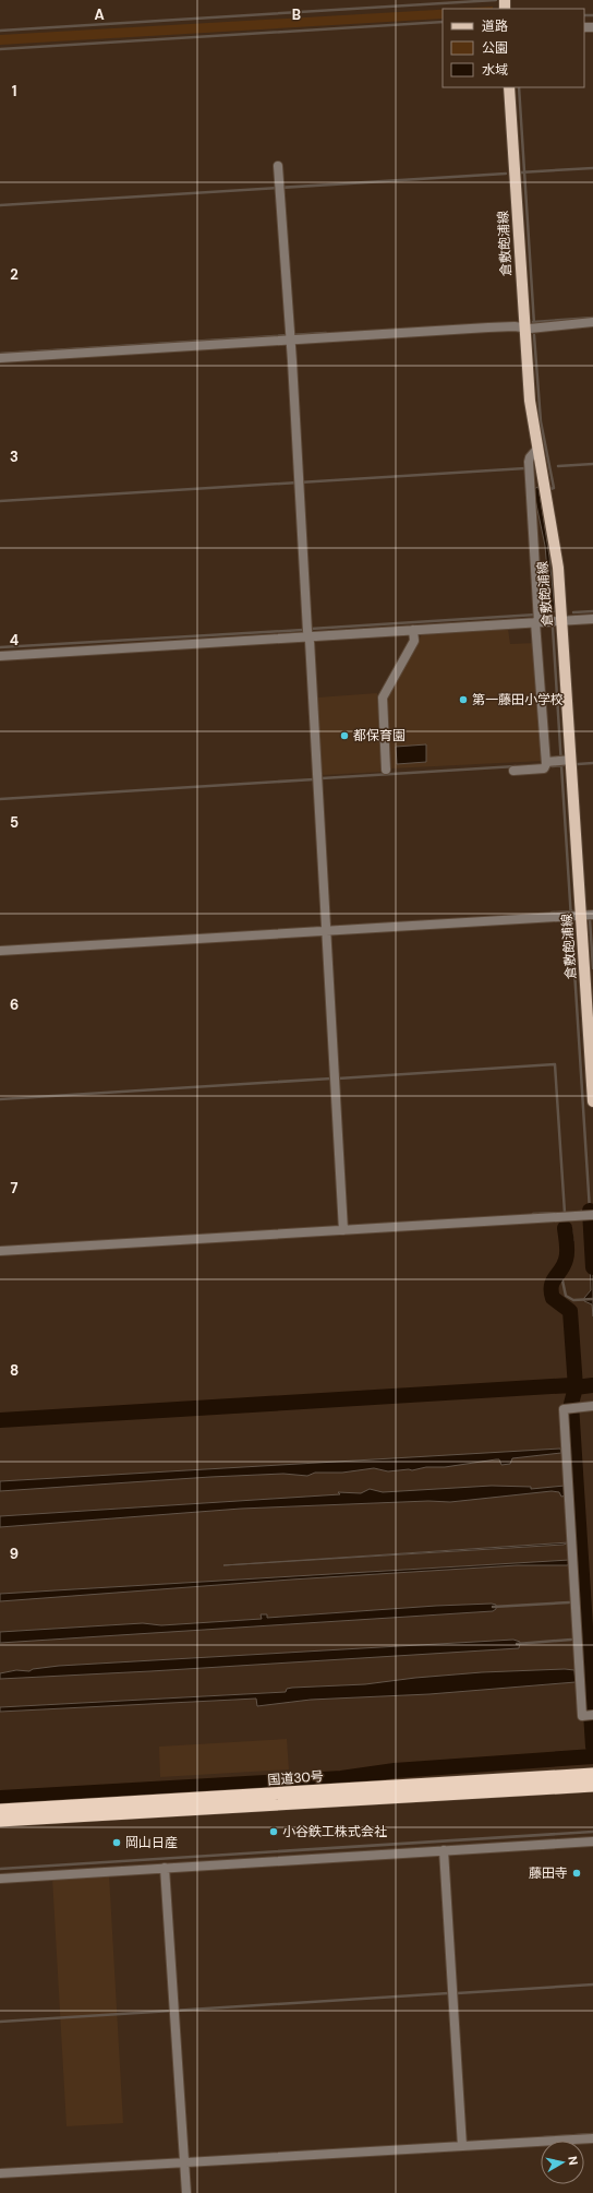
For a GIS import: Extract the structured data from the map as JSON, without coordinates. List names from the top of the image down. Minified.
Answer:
{"streets":{"highway":["国道30号"],"main road":["倉敷飽浦線"]},"places":["第一藤田小学校","都保育園","小谷鉄工株式会社","岡山日産","藤田寺"],"legend":["道路","公園","水域"],"north":"right","grid":{"columns":["A","B"],"rows":["1","2","3","4","5","6","7","8","9"]}}
